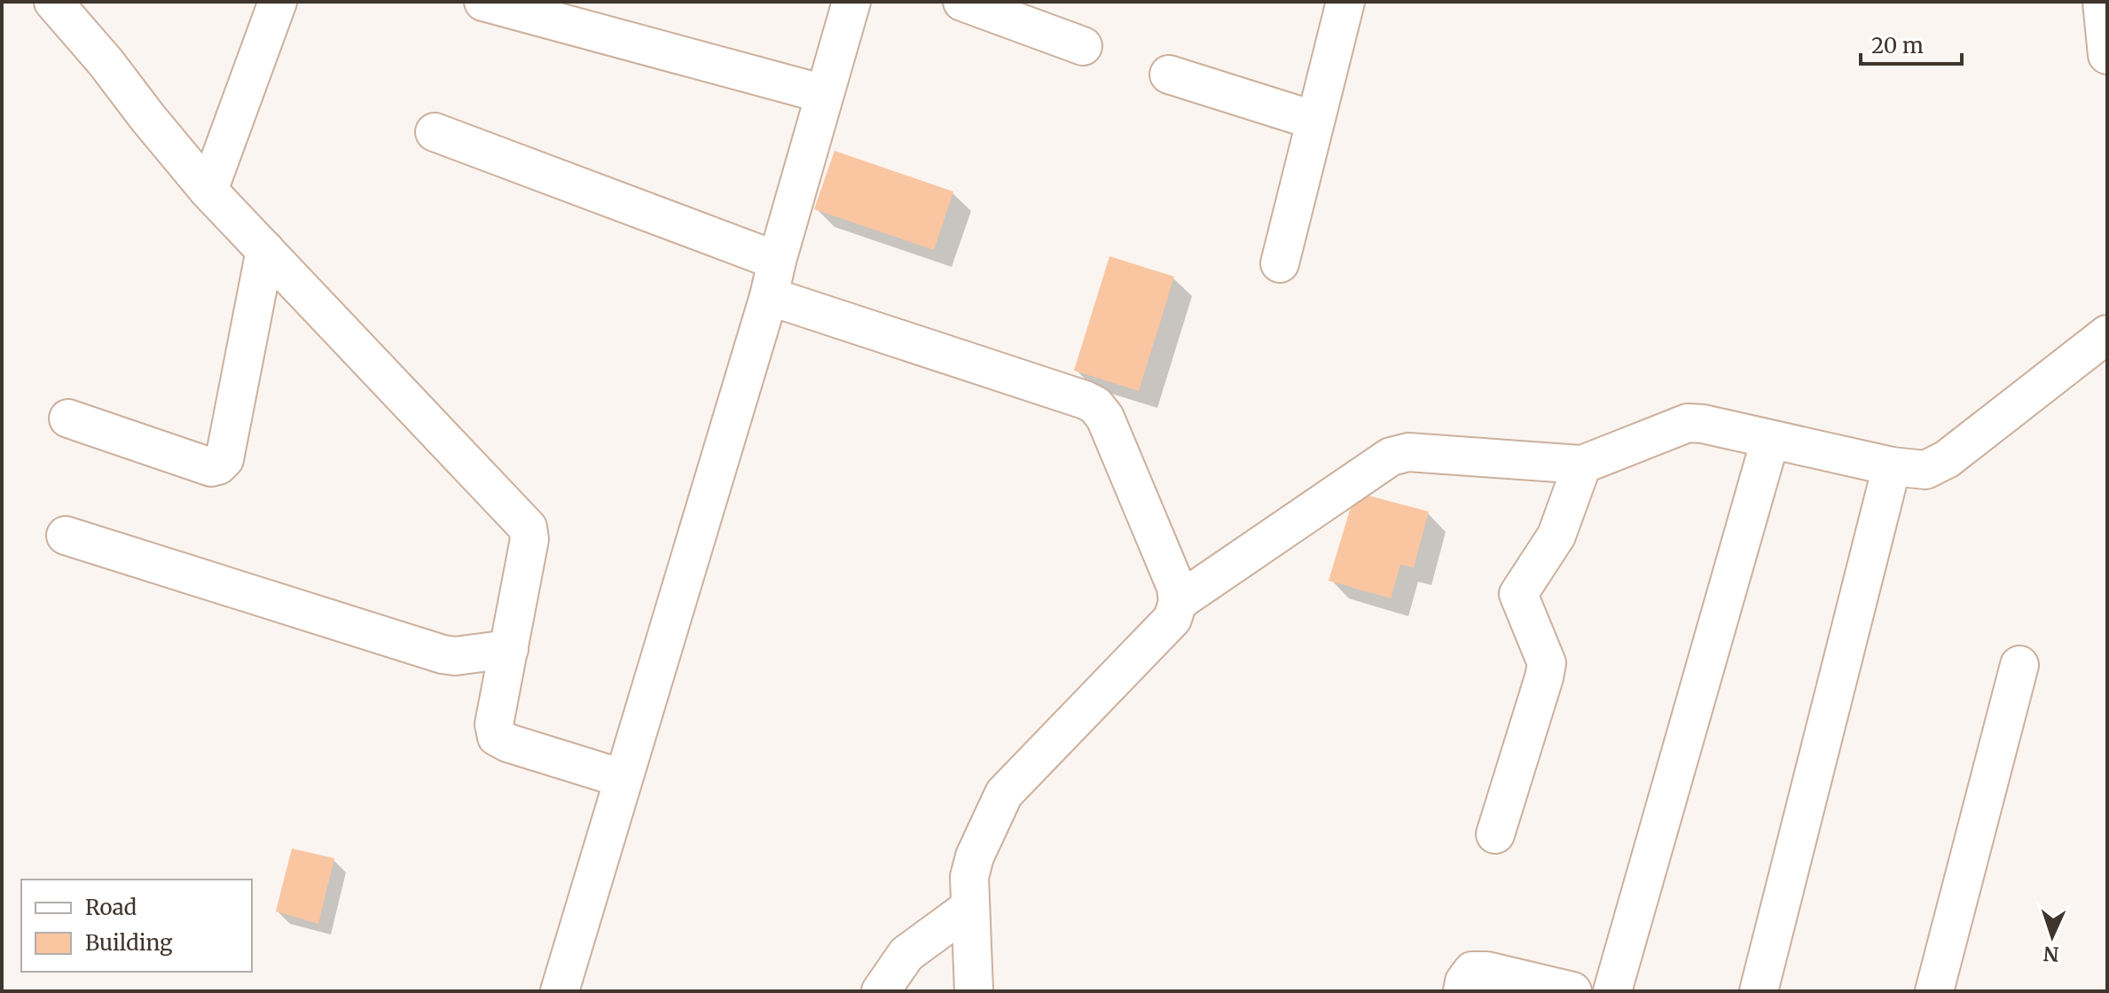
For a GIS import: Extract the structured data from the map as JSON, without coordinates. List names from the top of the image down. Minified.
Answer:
{"legend":["Road","Building"],"scale_bar":"20 m","north":"bottom"}
